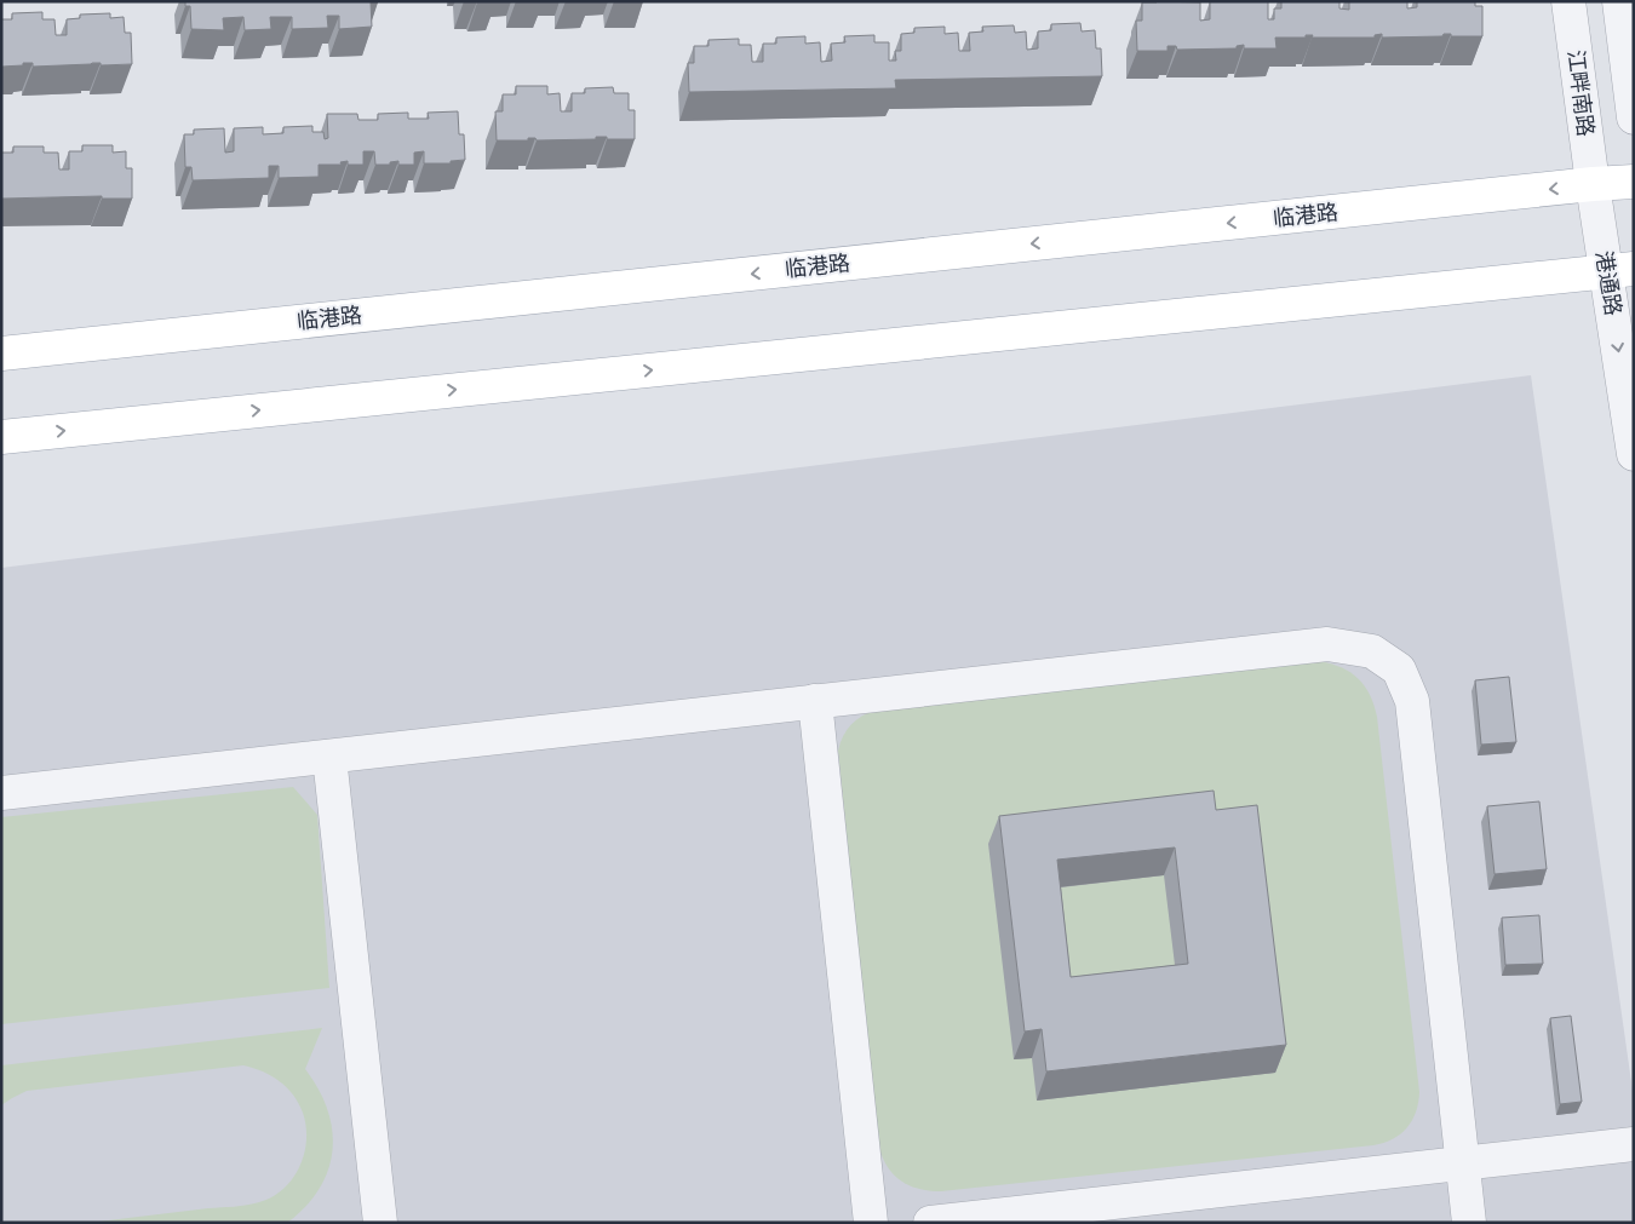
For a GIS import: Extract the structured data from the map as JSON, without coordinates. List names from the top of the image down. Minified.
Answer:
{"streets":{"main road":["临港路"],"street":["江畔南路","港通路"]},"crossings":[["江畔南路","临港路"],["江畔南路","港通路"],["临港路","港通路"]],"one_way":["港通路"]}
